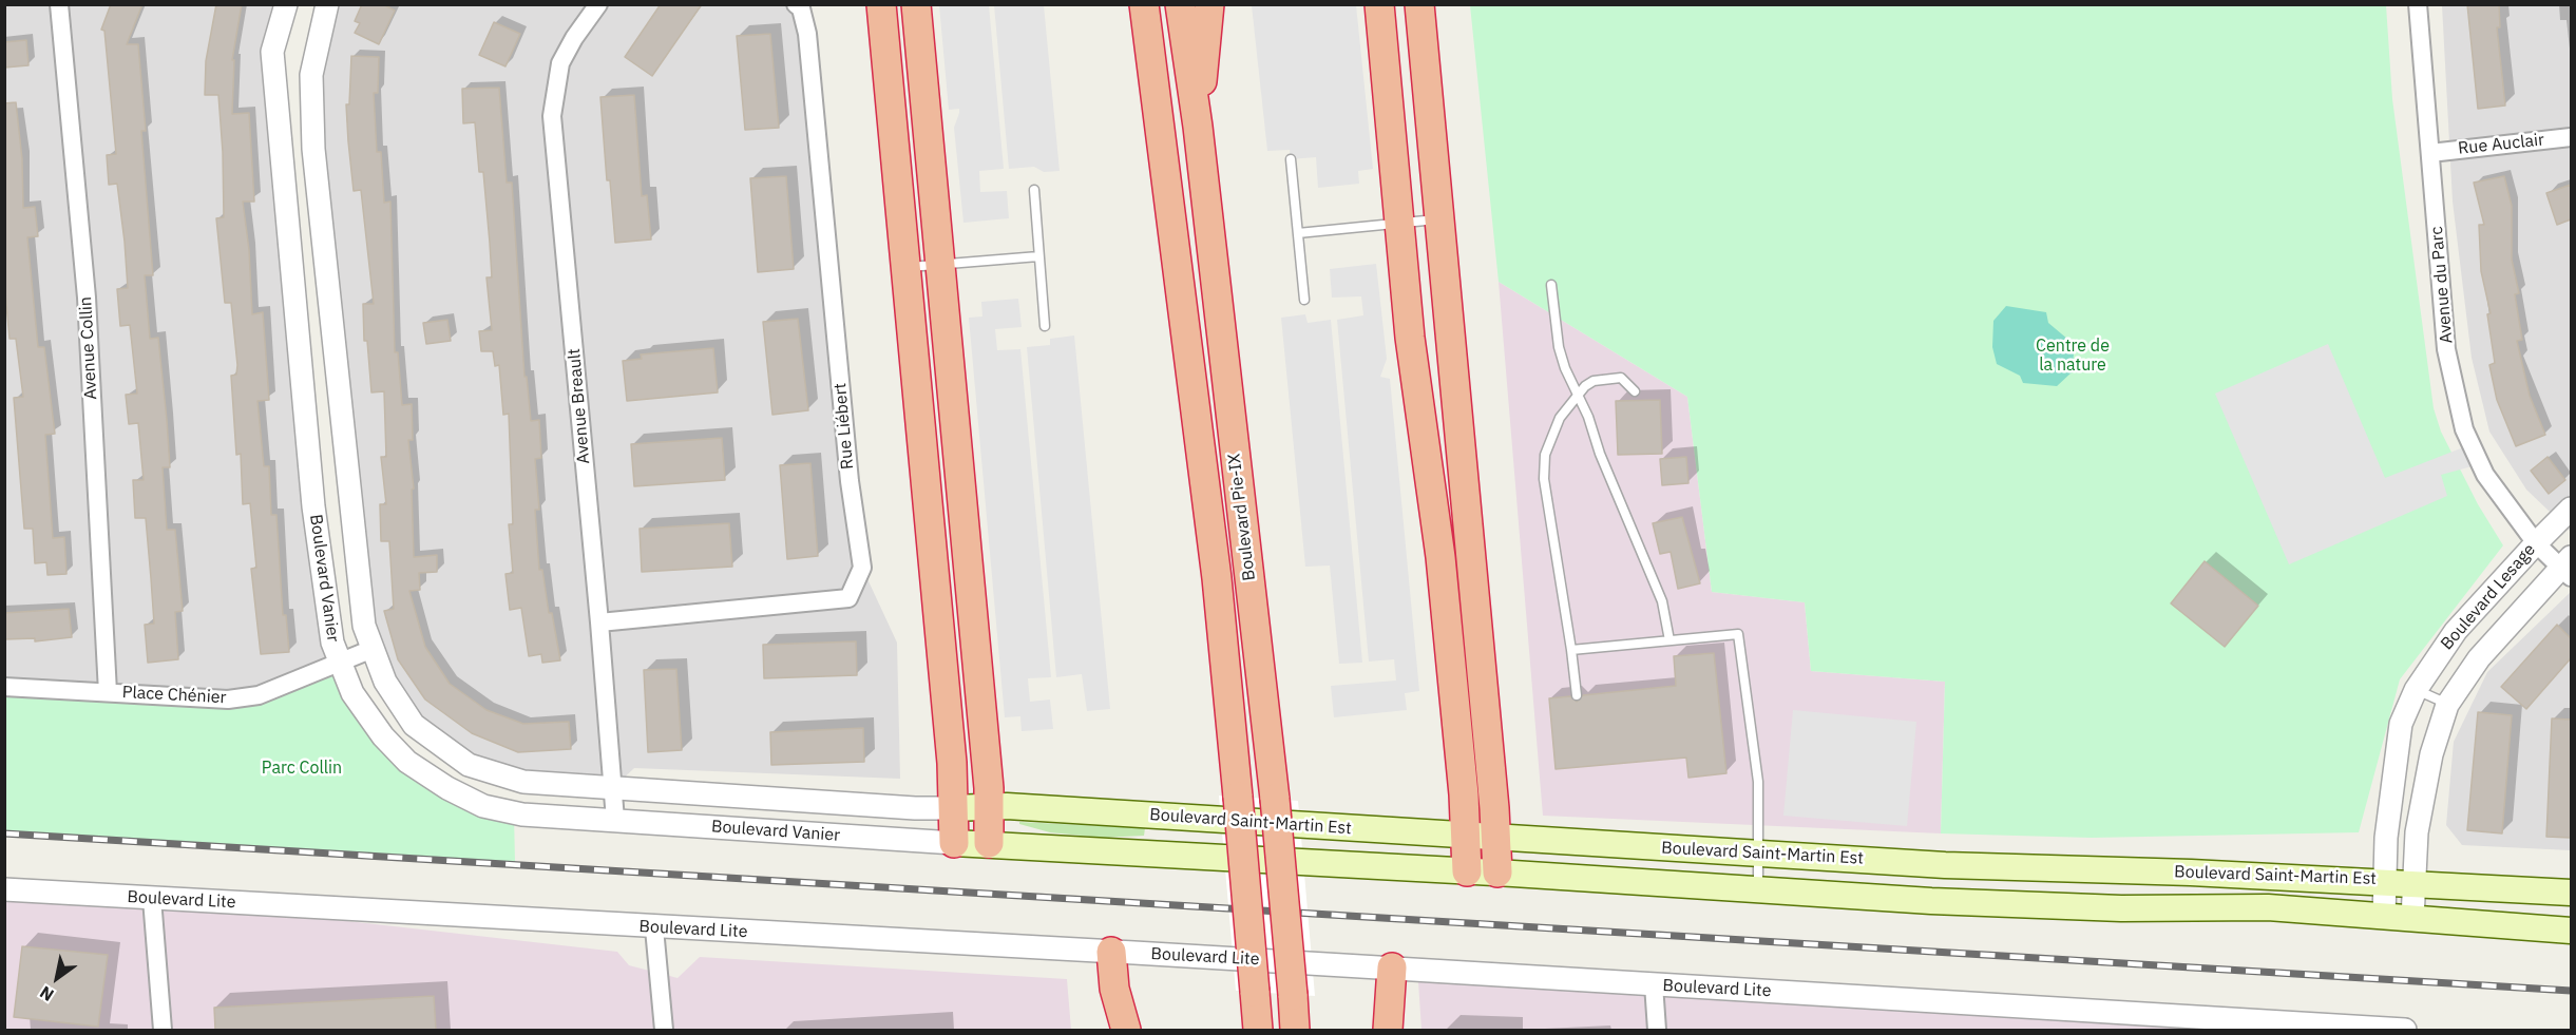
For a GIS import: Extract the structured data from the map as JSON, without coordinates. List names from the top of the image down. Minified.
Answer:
{"streets":{"highway":["Boulevard Pie-IX"],"main road":["Boulevard Saint-Martin Est"],"street":["Rue Auclair","Avenue du Parc","Avenue Collin","Avenue Breault","Rue Liébert","Boulevard Vanier","Boulevard Lesage","Place Chénier","Boulevard Lite"]},"crossings":[["Rue Auclair","Avenue du Parc"],["Avenue du Parc","Boulevard Lesage"],["Avenue Collin","Place Chénier"],["Avenue Breault","Rue Liébert"],["Avenue Breault","Boulevard Vanier"],["Boulevard Vanier","Place Chénier"],["Boulevard Vanier","Boulevard Saint-Martin Est"],["Boulevard Lesage","Boulevard Saint-Martin Est"]],"parks":["Centre de la nature","Parc Collin"],"north":"bottom left"}
